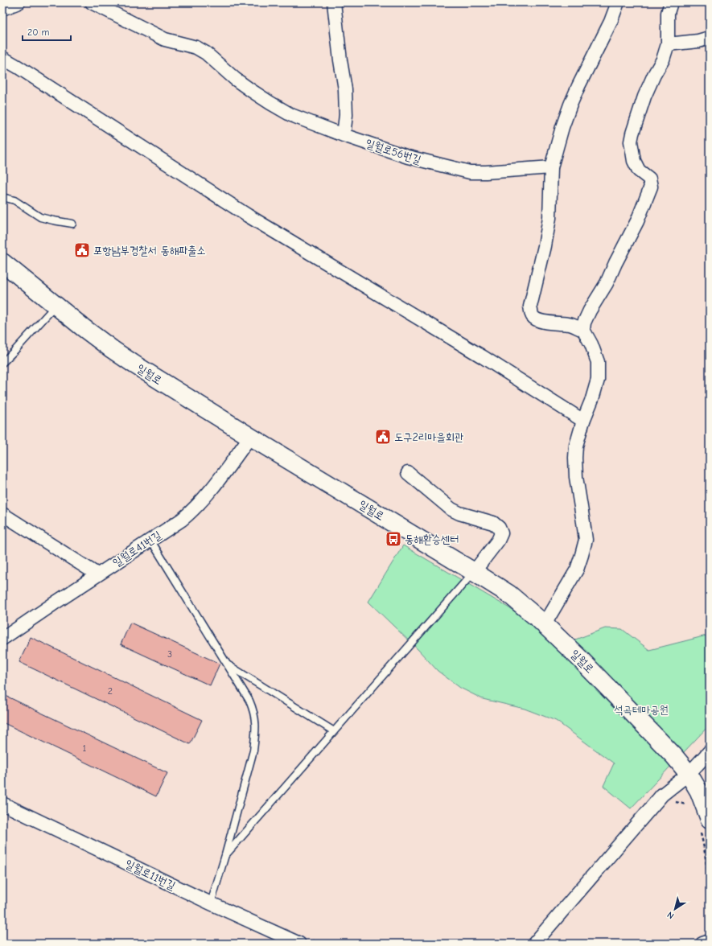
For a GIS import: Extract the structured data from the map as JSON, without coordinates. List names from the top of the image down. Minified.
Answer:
{"streets":{"street":["일월로56번길","일월로","일월로41번길","일월로11번길"]},"crossings":[["일월로","일월로41번길"]],"parks":["석곡테마공원"],"places":{"public building":["포항남부경찰서 동해파출소","도구2리마을회관"],"bus stop":["동해환승센터"]},"house_numbers":["3","2","1"],"scale_bar":"20 m","north":"bottom left"}
